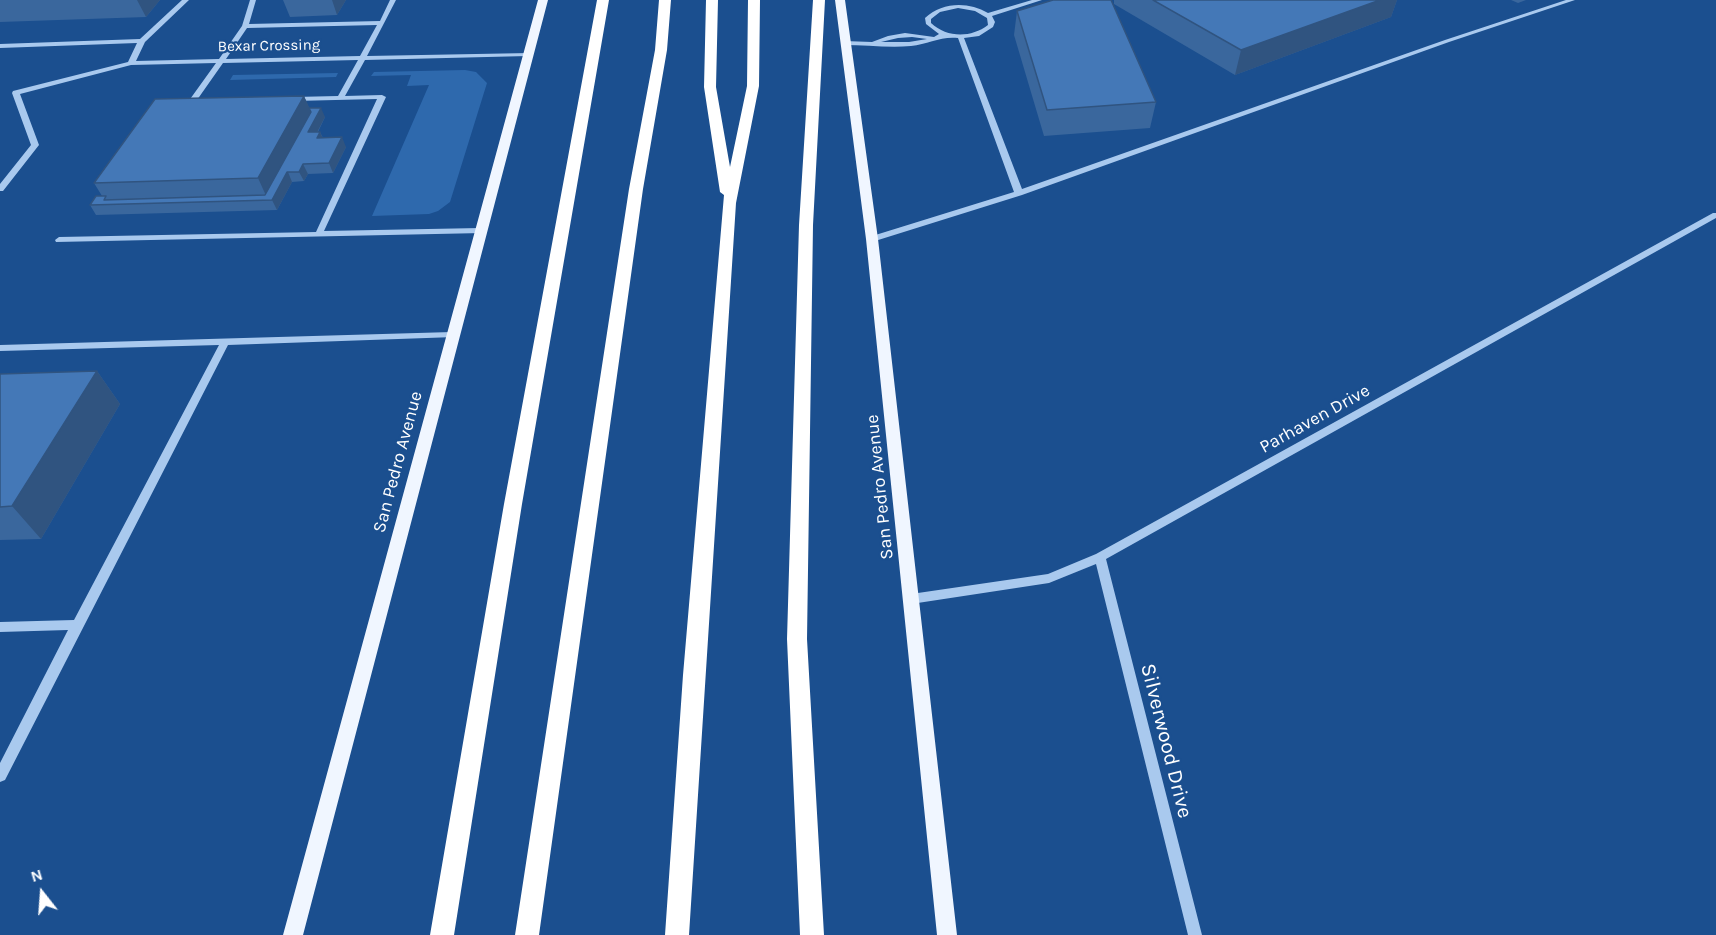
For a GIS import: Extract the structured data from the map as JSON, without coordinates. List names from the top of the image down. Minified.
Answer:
{"streets":{"main road":["San Pedro Avenue"],"street":["Bexar Crossing","Parhaven Drive","Silverwood Drive"]},"crossings":[["Bexar Crossing","San Pedro Avenue"],["Parhaven Drive","San Pedro Avenue"],["Parhaven Drive","Silverwood Drive"]],"north":"top"}
